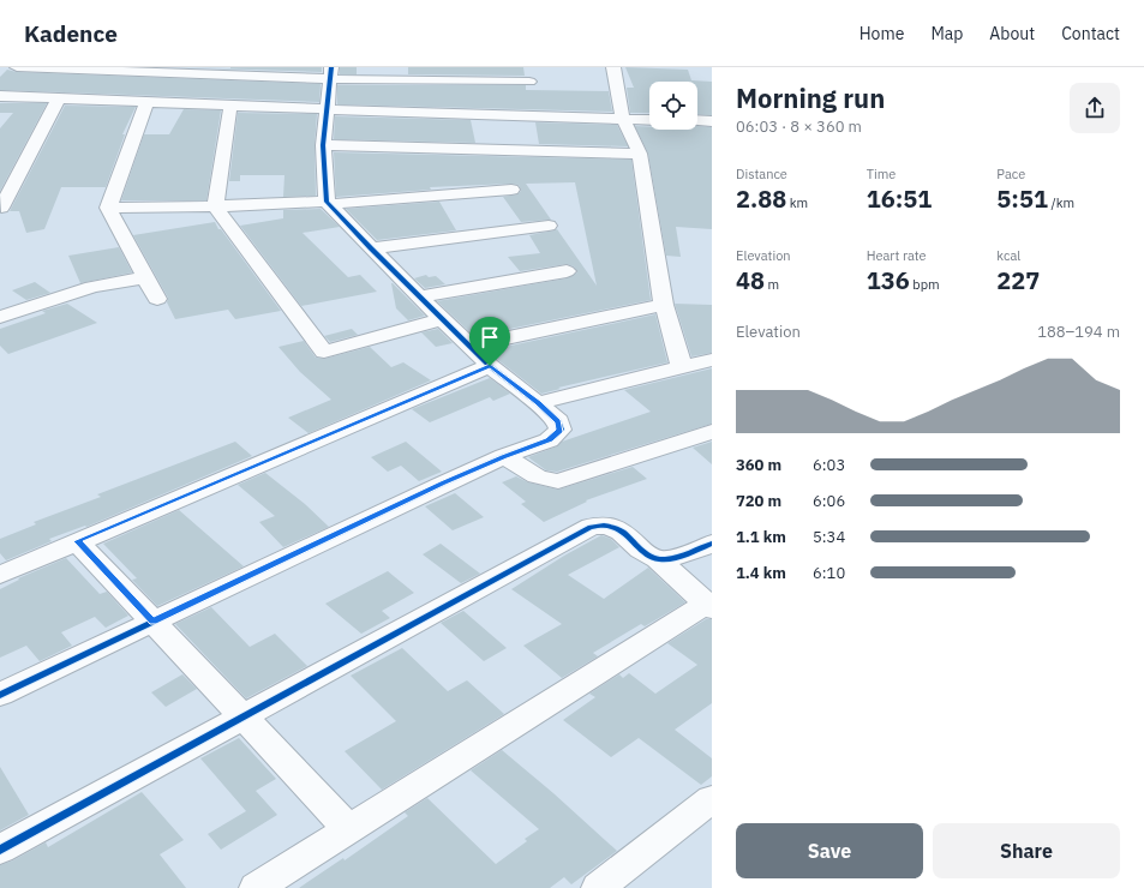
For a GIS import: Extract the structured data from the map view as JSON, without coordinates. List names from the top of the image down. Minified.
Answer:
{"page":{"header":"Kadence","nav":["Home","Map","About","Contact"],"heading":["Morning run","06:03 · 8 × 360 m"],"stats":[["Distance","2.88 km"],["Time","16:51"],["Pace","5:51 /km"],["Elevation","48 m"],["Heart rate","136 bpm"],["kcal","227"]],"chart":["Elevation","188–194 m"],"list":[{"name":"360 m","note":"6:03"},{"name":"720 m","note":"6:06"},{"name":"1.1 km","note":"5:34"},{"name":"1.4 km","note":"6:10"}],"buttons":["Save","Share"]}}
